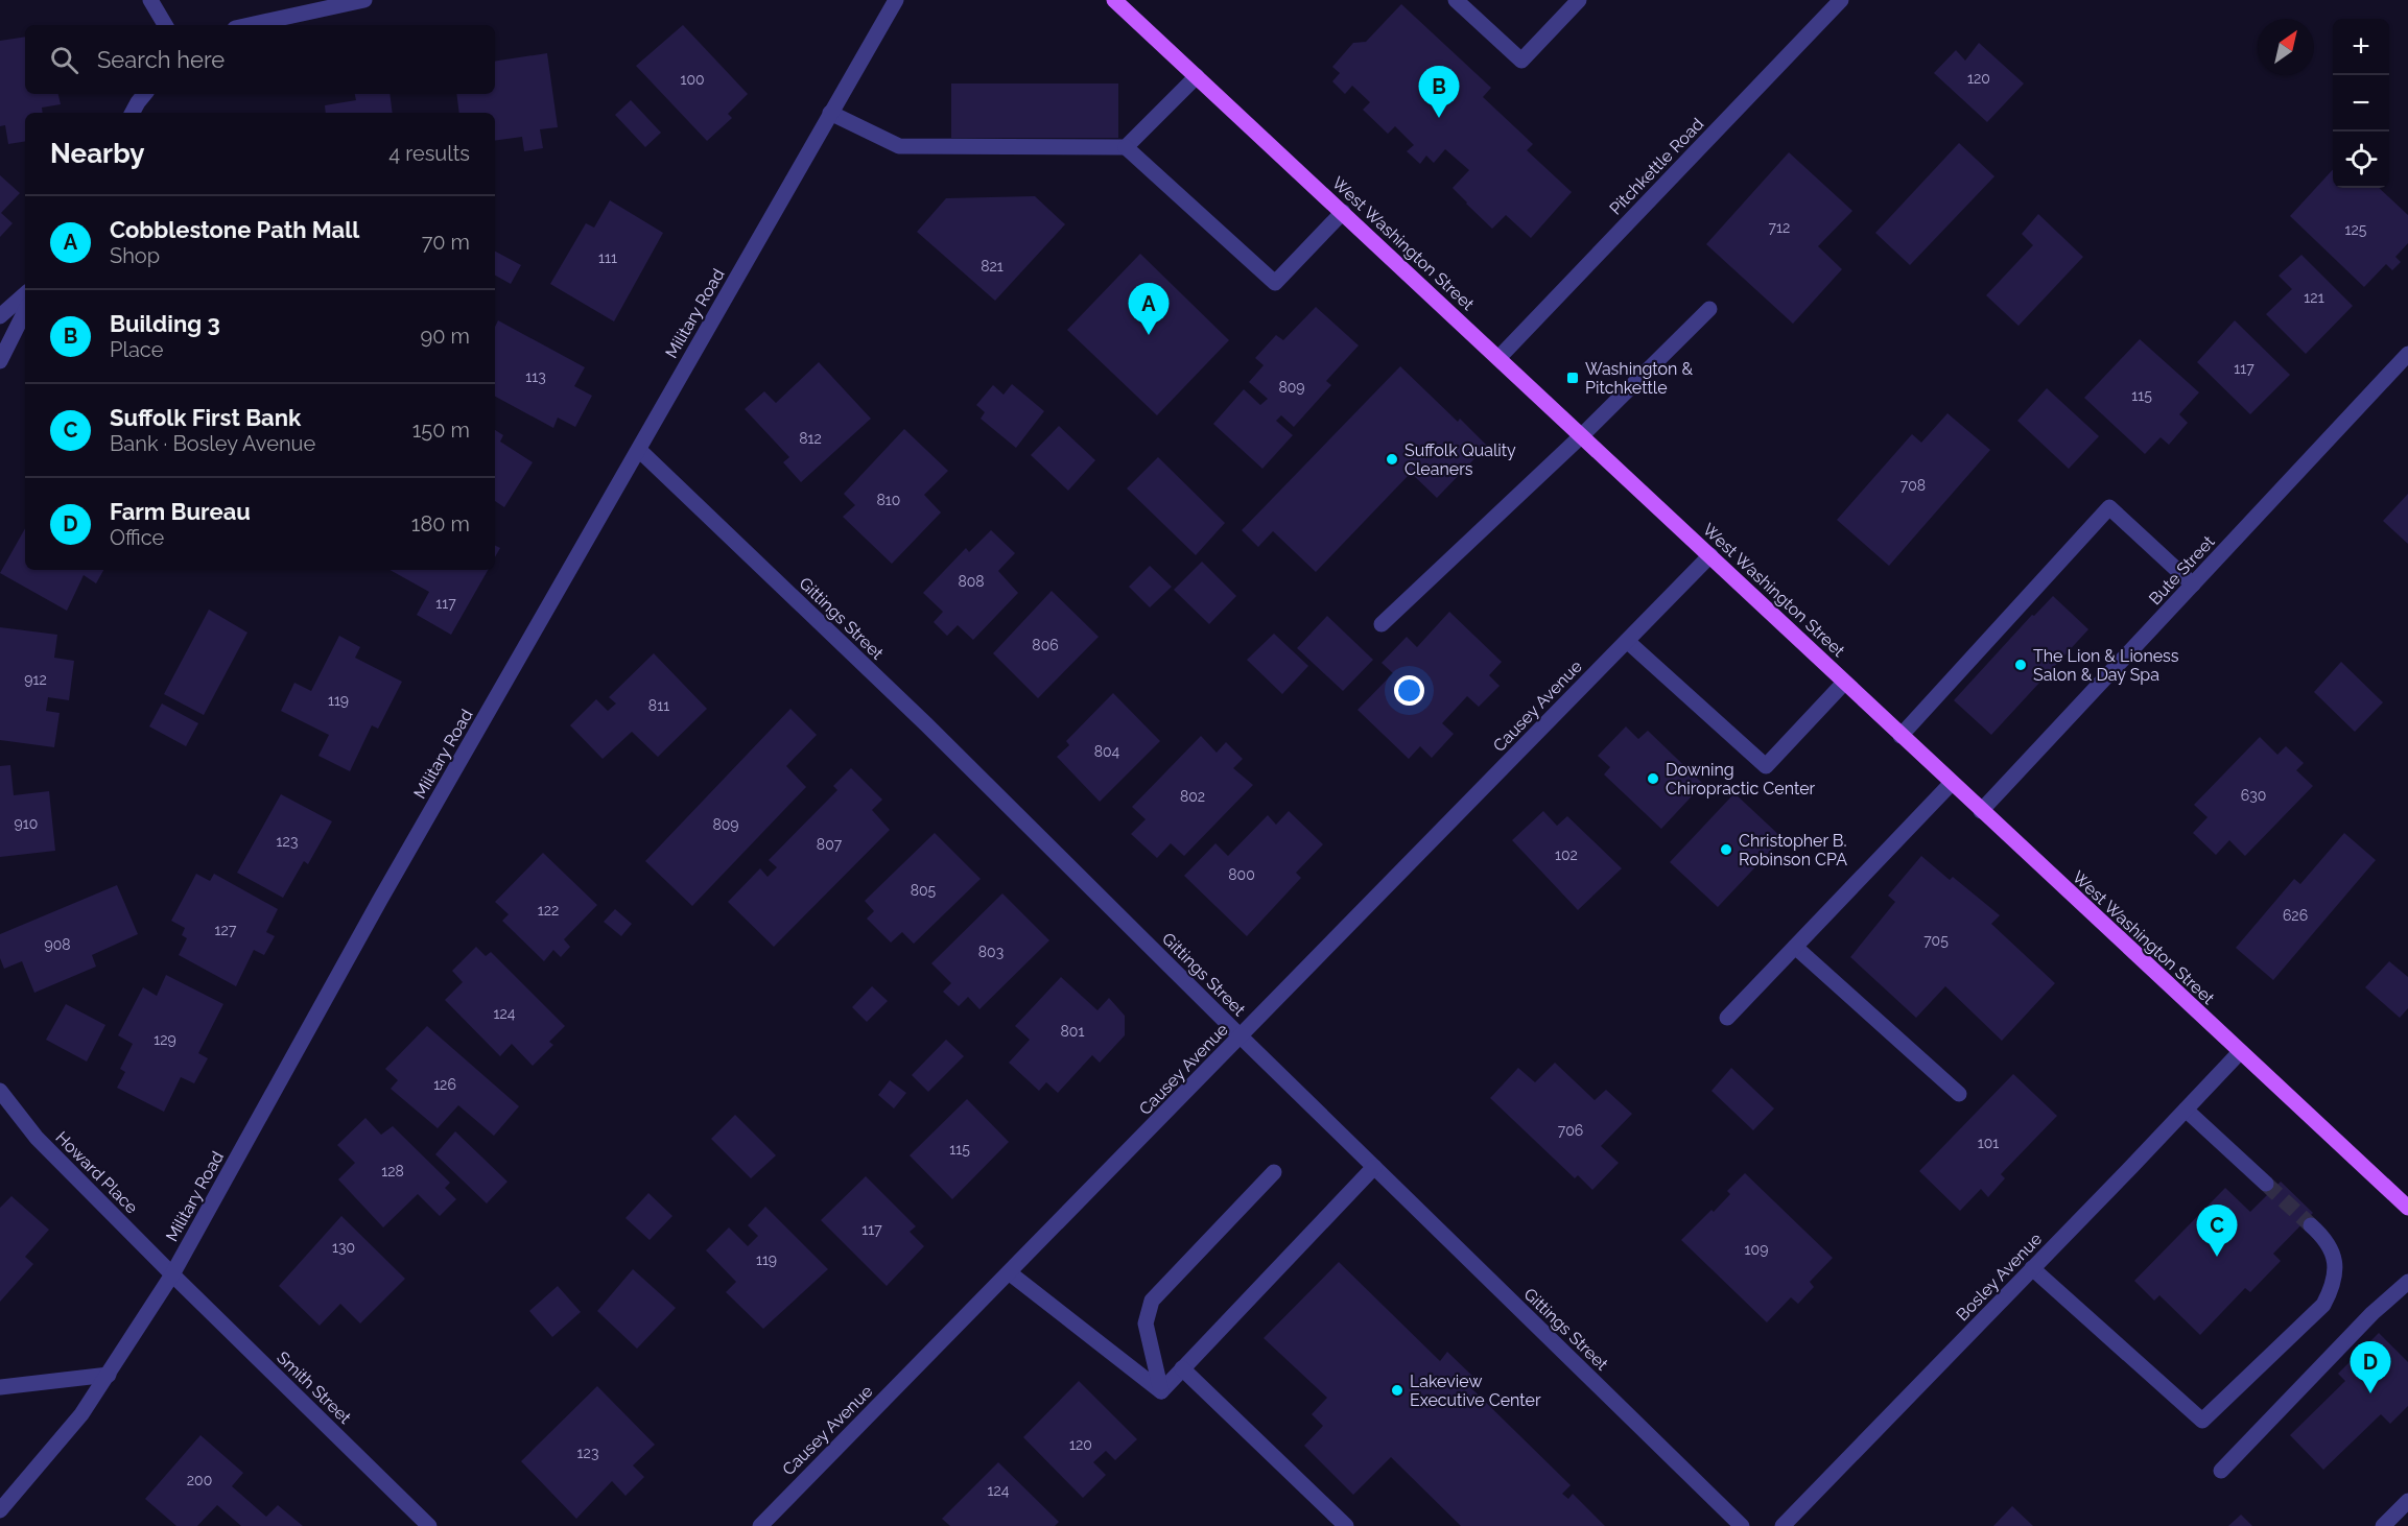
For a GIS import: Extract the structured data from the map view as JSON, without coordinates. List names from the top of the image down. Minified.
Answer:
{"streets":{"main road":["West Washington Street"],"street":["Pitchkettle Road","Military Road","Bute Street","Gittings Street","Causey Avenue","Howard Place","Bosley Avenue","Smith Street"]},"crossings":[["Pitchkettle Road","West Washington Street"],["West Washington Street","Bute Street"],["West Washington Street","Causey Avenue"],["West Washington Street","Bosley Avenue"],["Military Road","Gittings Street"],["Military Road","Howard Place"],["Military Road","Smith Street"],["Gittings Street","Causey Avenue"],["Howard Place","Smith Street"]],"places":{"transit":["Washington & Pitchkettle"],"other":["Suffolk Quality Cleaners","The Lion & Lioness Salon & Day Spa","Downing Chiropractic Center","Christopher B. Robinson CPA","Lakeview Executive Center"]},"house_numbers":["120","100","712","125","111","821","121","117","113","809","115","812","708","810","808","117","806","912","119","811","804","630","802","910","809","123","807","102","800","805","122","626","127","705","908","803","124","801","129","126","706","101","115","128","117","130","109","119","120","123","200","124"],"north":"top right","page":{"map_buttons":["+","−"],"search":"Search here","pins":["B","A","C","D"],"heading":["Nearby","4 results"],"list":[{"mark":"A","name":"Cobblestone Path Mall","note":"Shop","value":"70 m"},{"mark":"B","name":"Building 3","note":"Place","value":"90 m"},{"mark":"C","name":"Suffolk First Bank","note":"Bank · Bosley Avenue","value":"150 m"},{"mark":"D","name":"Farm Bureau","note":"Office","value":"180 m"}]}}
